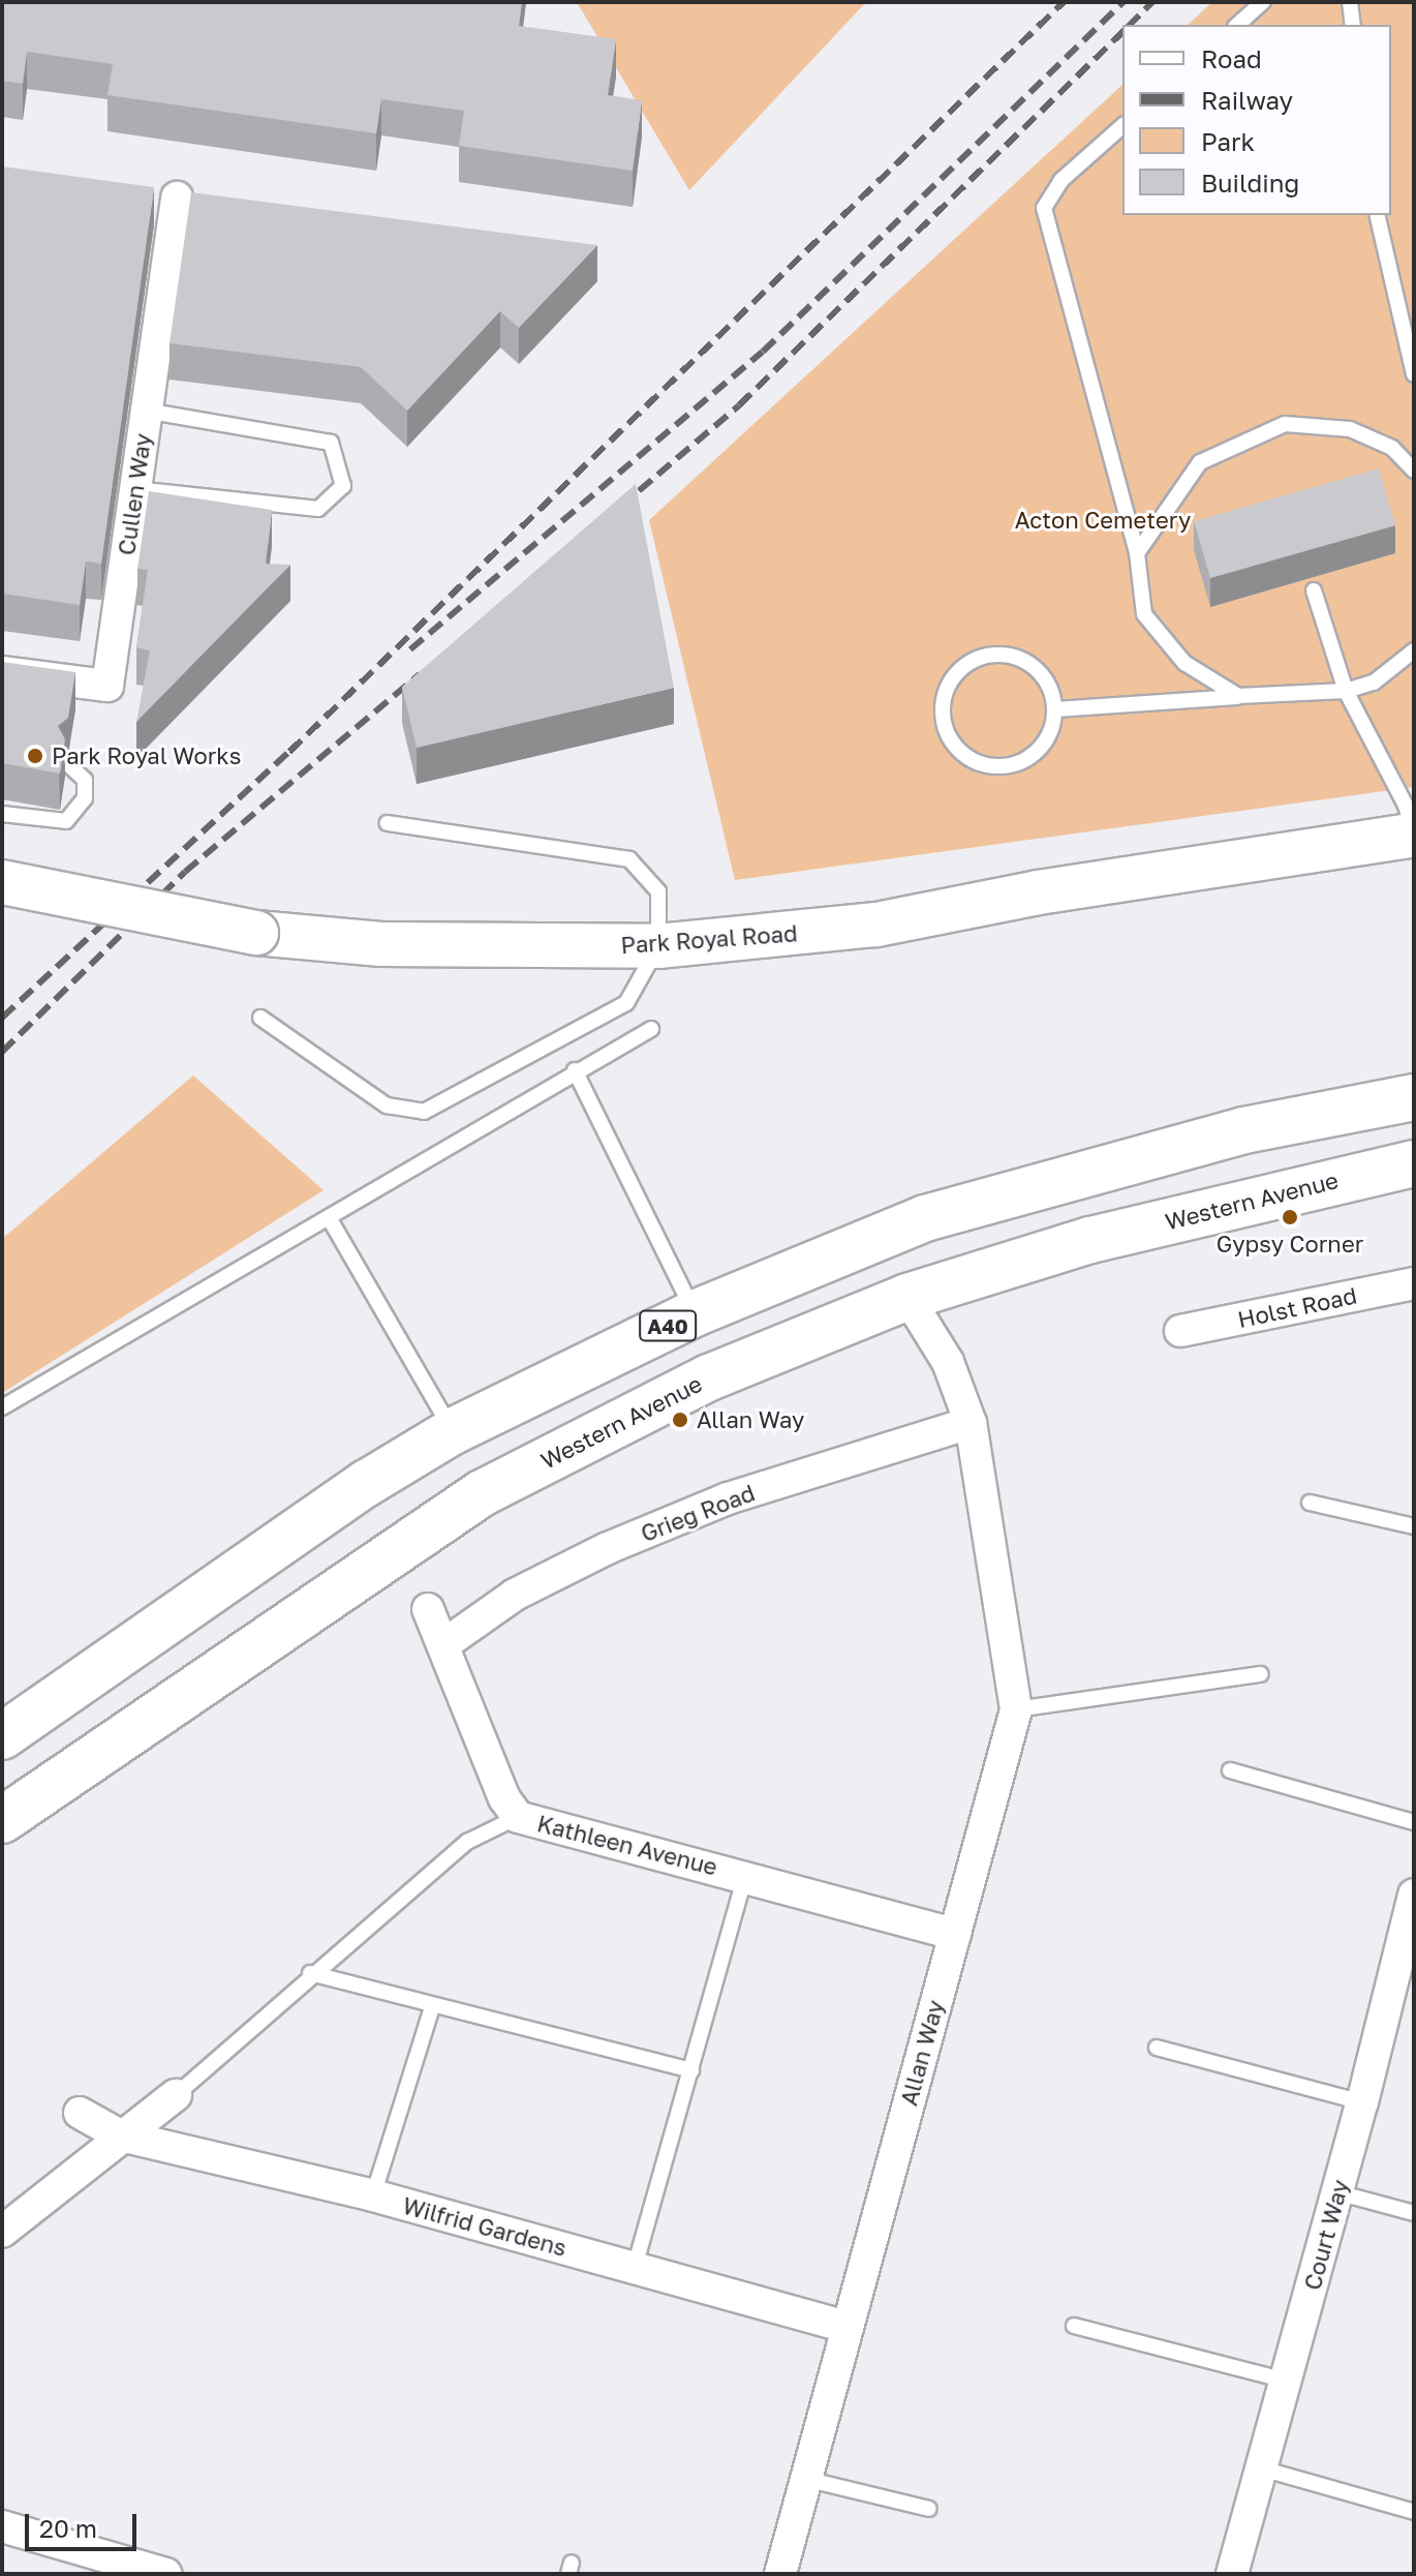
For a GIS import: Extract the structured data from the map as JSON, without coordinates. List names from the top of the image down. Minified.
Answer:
{"streets":{"highway":["Western Avenue","A40"],"main road":["Park Royal Road"],"street":["Cullen Way","Holst Road","Grieg Road","Kathleen Avenue","Allan Way","Wilfrid Gardens","Court Way"]},"crossings":[["Western Avenue","Allan Way"],["Grieg Road","Kathleen Avenue"],["Grieg Road","Allan Way"],["Kathleen Avenue","Allan Way"],["Allan Way","Wilfrid Gardens"]],"parks":["Acton Cemetery"],"places":["Park Royal Works","Gypsy Corner","Allan Way"],"legend":["Road","Railway","Park","Building"],"scale_bar":"20 m"}
